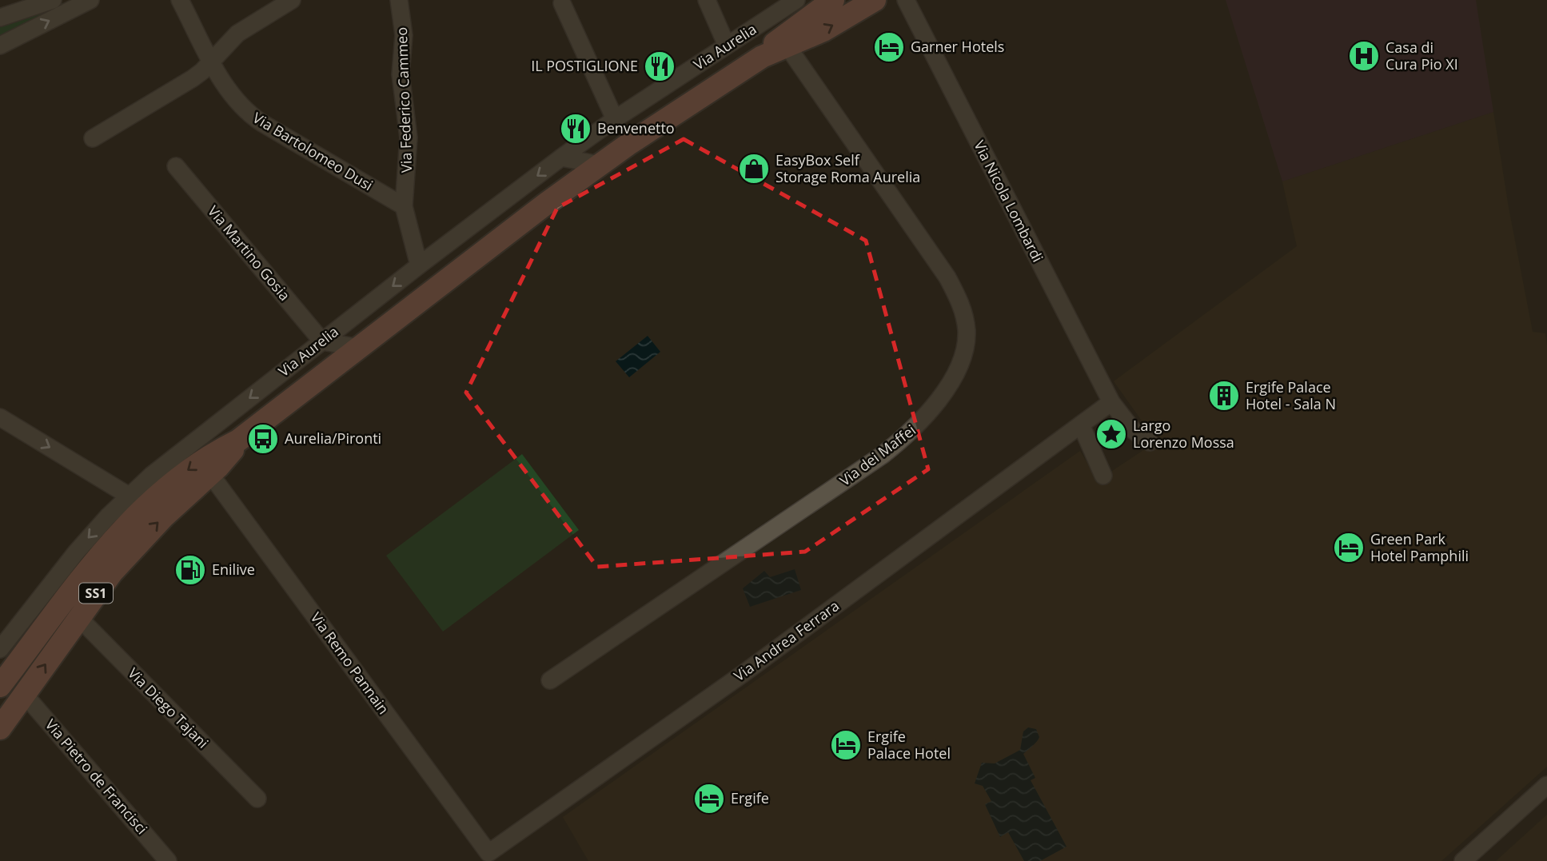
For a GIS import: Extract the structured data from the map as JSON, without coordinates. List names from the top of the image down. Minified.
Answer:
{"streets":{"main road":["Via Aurelia","SS1"],"street":["Via Federico Cammeo","Via Bartolomeo Dusi","Via Nicola Lombardi","Via Martino Gosia","Via dei Maffei","Via Andrea Ferrara","Via Remo Pannain","Via Diego Tajani","Via Pietro de Francisci"]},"crossings":[["Via Aurelia","Via Federico Cammeo"],["Via Aurelia","Via Martino Gosia"],["Via Aurelia","Via dei Maffei"],["Via Aurelia","Via Remo Pannain"],["Via Aurelia","Via Diego Tajani"],["Via Aurelia","Via Pietro de Francisci"],["Via Federico Cammeo","Via Bartolomeo Dusi"],["Via Andrea Ferrara","Via Remo Pannain"]],"places":{"hotel":["Garner Hotels","Green Park Hotel Pamphili","Ergife Palace Hotel","Ergife"],"hospital":["Casa di Cura Pio XI"],"restaurant":["IL POSTIGLIONE","Benvenetto"],"shop":["EasyBox Self Storage Roma Aurelia"],"building":["Ergife Palace Hotel - Sala N"],"place":["Largo Lorenzo Mossa"],"bus stop":["Aurelia/Pironti"],"fuel station":["Enilive"]}}
